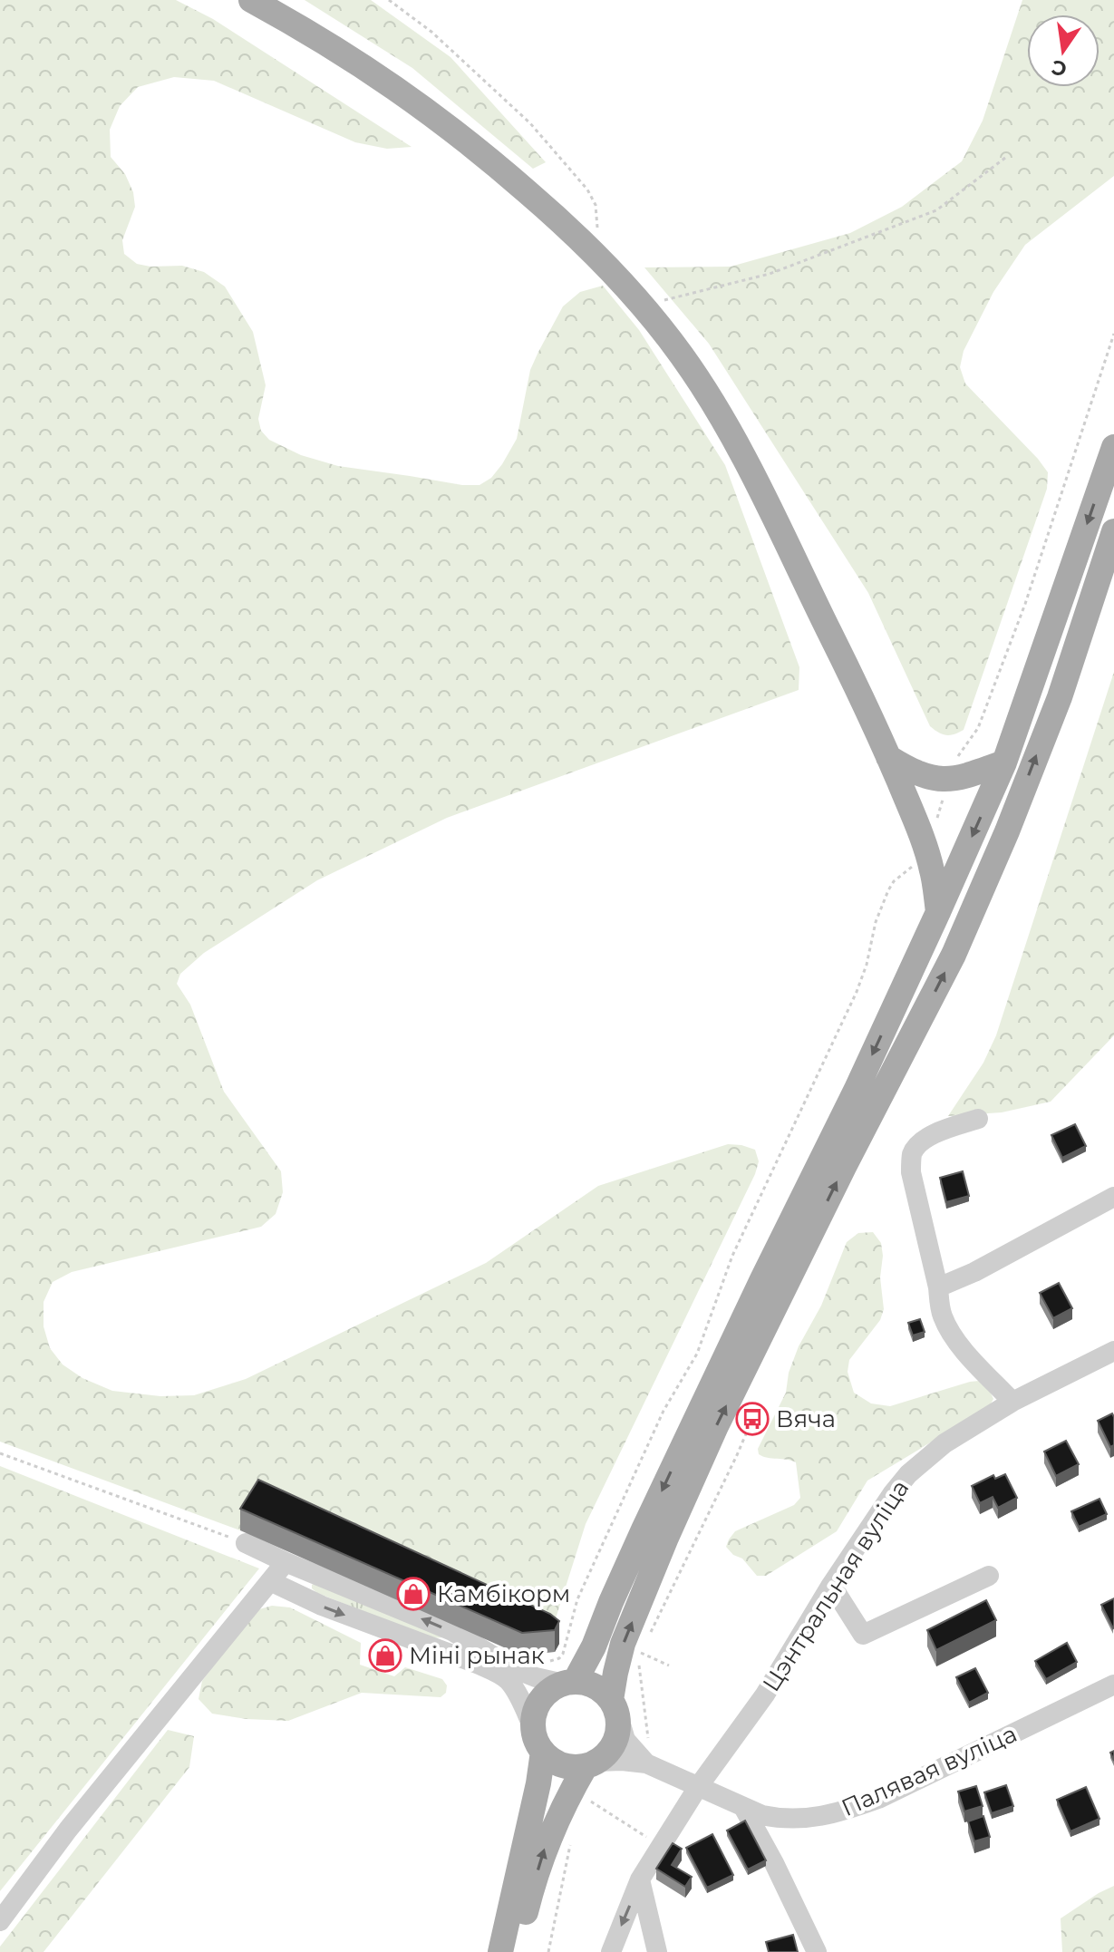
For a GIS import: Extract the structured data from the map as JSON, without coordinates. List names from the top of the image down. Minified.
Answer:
{"streets":{"street":["Цэнтральная вуліца","Палявая вуліца"]},"crossings":[["Цэнтральная вуліца","Палявая вуліца"]],"places":{"bus stop":["Вяча"],"shop":["Камбікорм","Міні рынак"]},"north":"bottom"}
